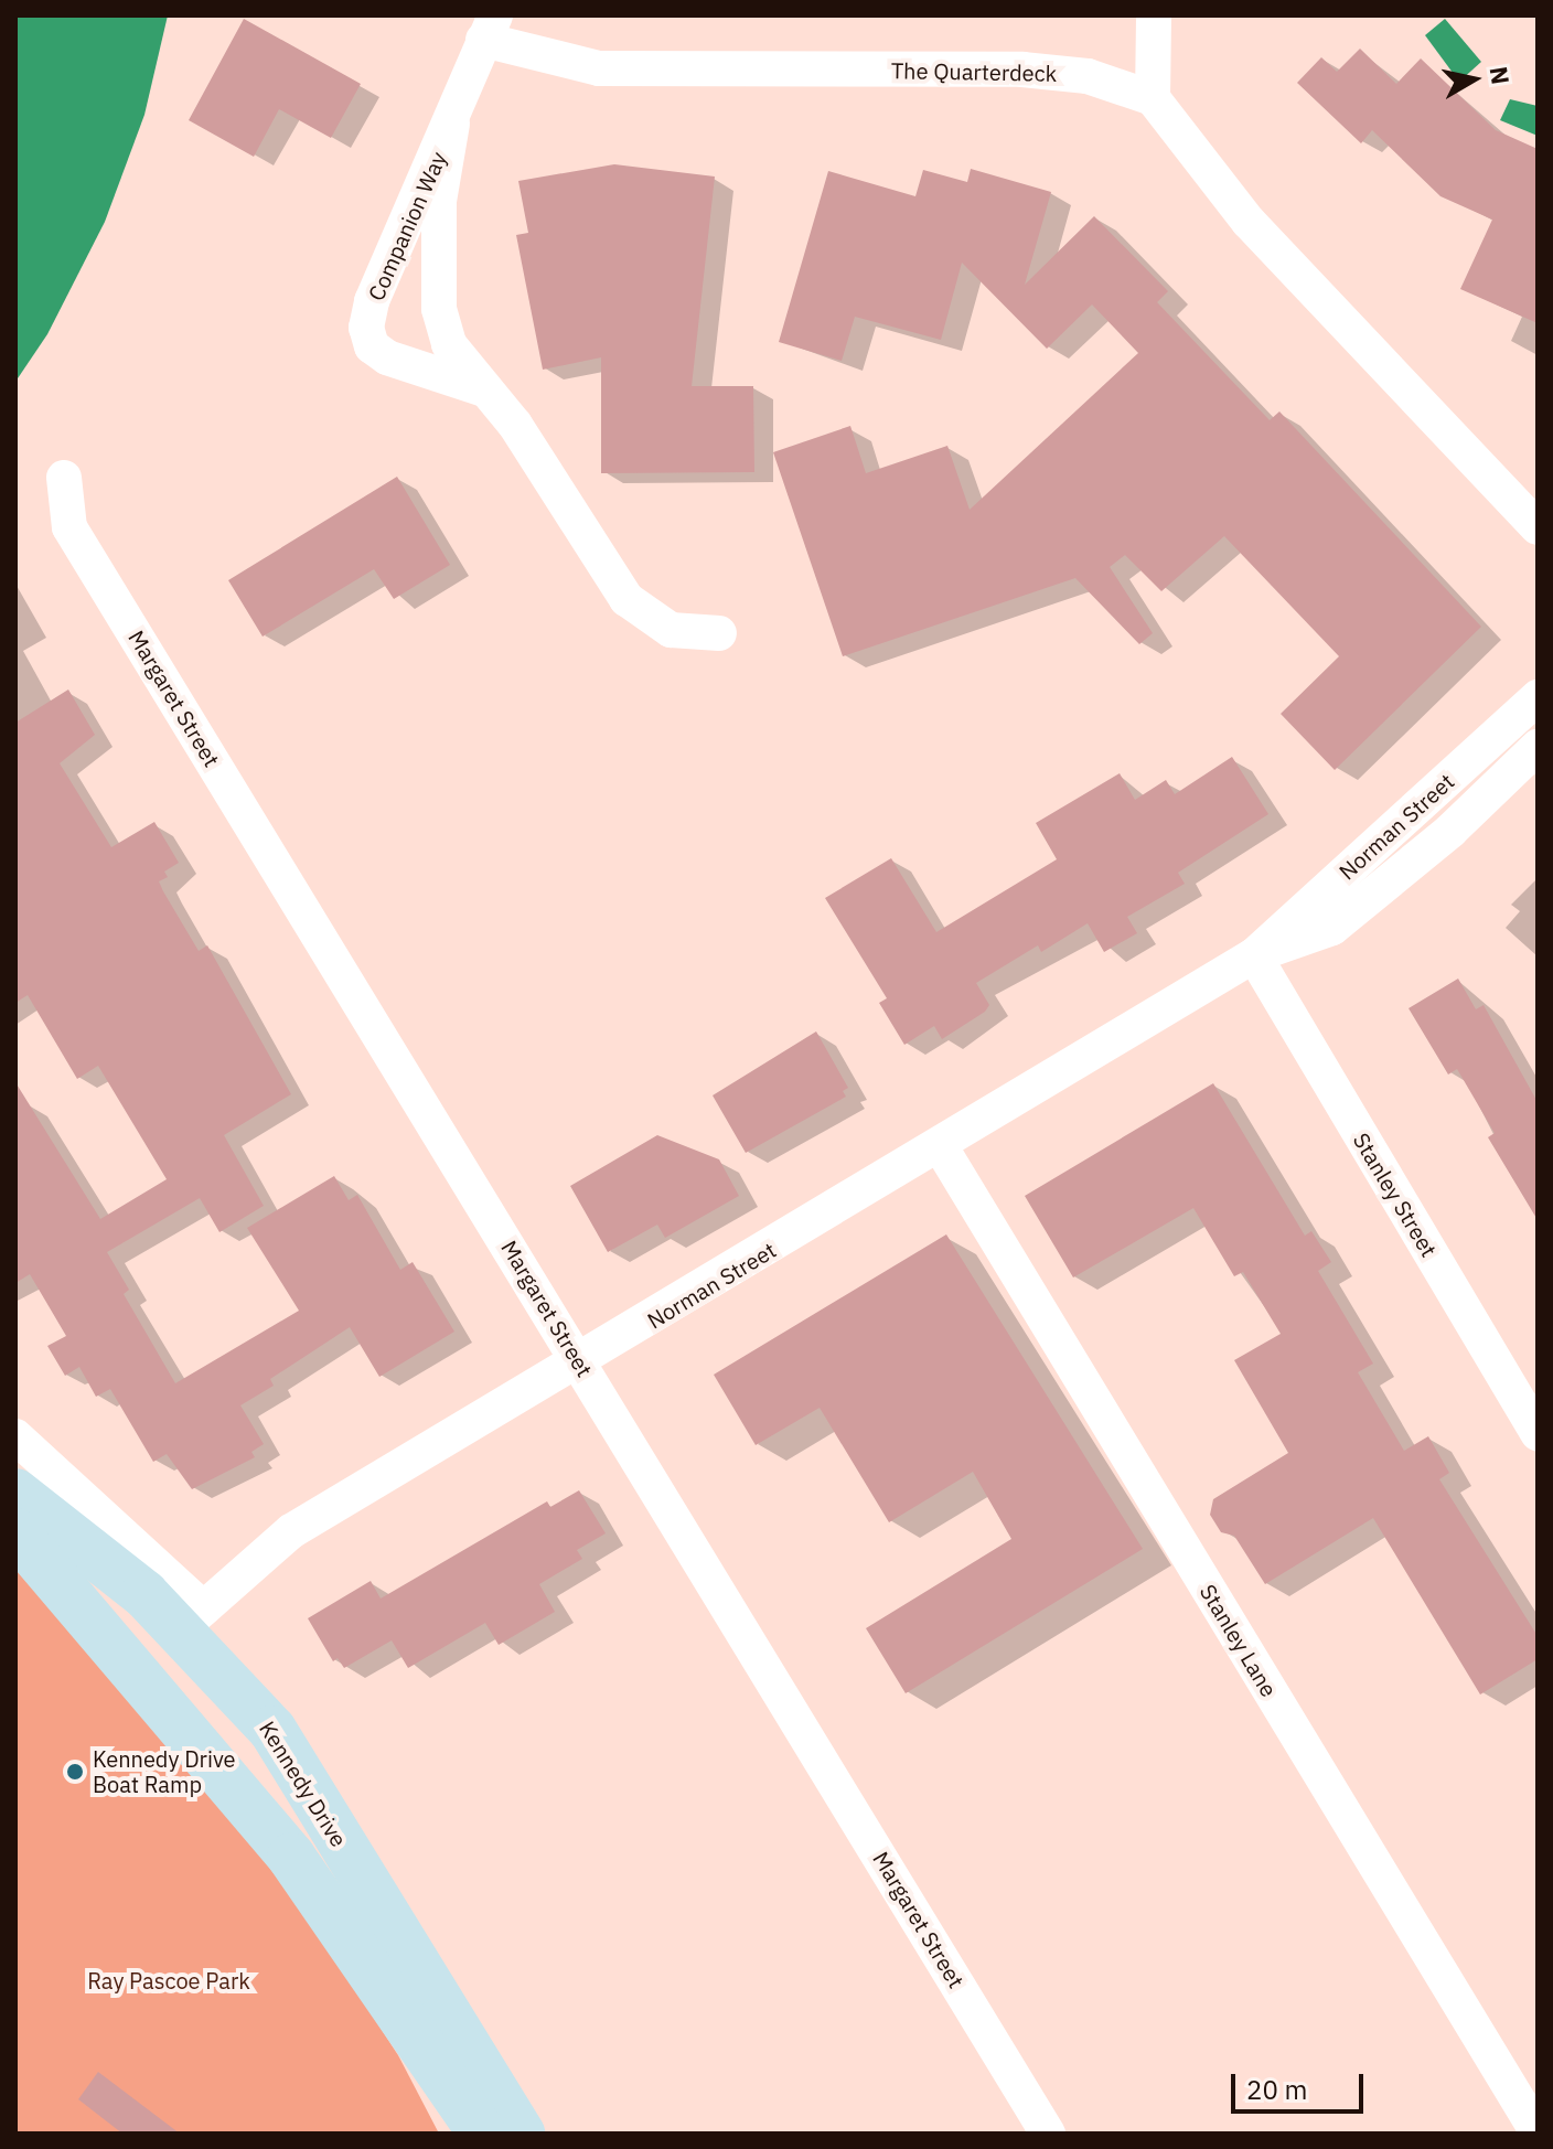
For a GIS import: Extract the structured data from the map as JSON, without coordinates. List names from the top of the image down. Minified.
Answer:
{"streets":{"street":["The Quarterdeck","Companion Way","Margaret Street","Norman Street","Stanley Street","Stanley Lane","Kennedy Drive"]},"crossings":[["The Quarterdeck","Companion Way"],["Margaret Street","Norman Street"],["Norman Street","Stanley Street"],["Norman Street","Stanley Lane"],["Norman Street","Kennedy Drive"]],"parks":["Ray Pascoe Park"],"places":["Kennedy Drive Boat Ramp"],"scale_bar":"20 m","north":"right"}
